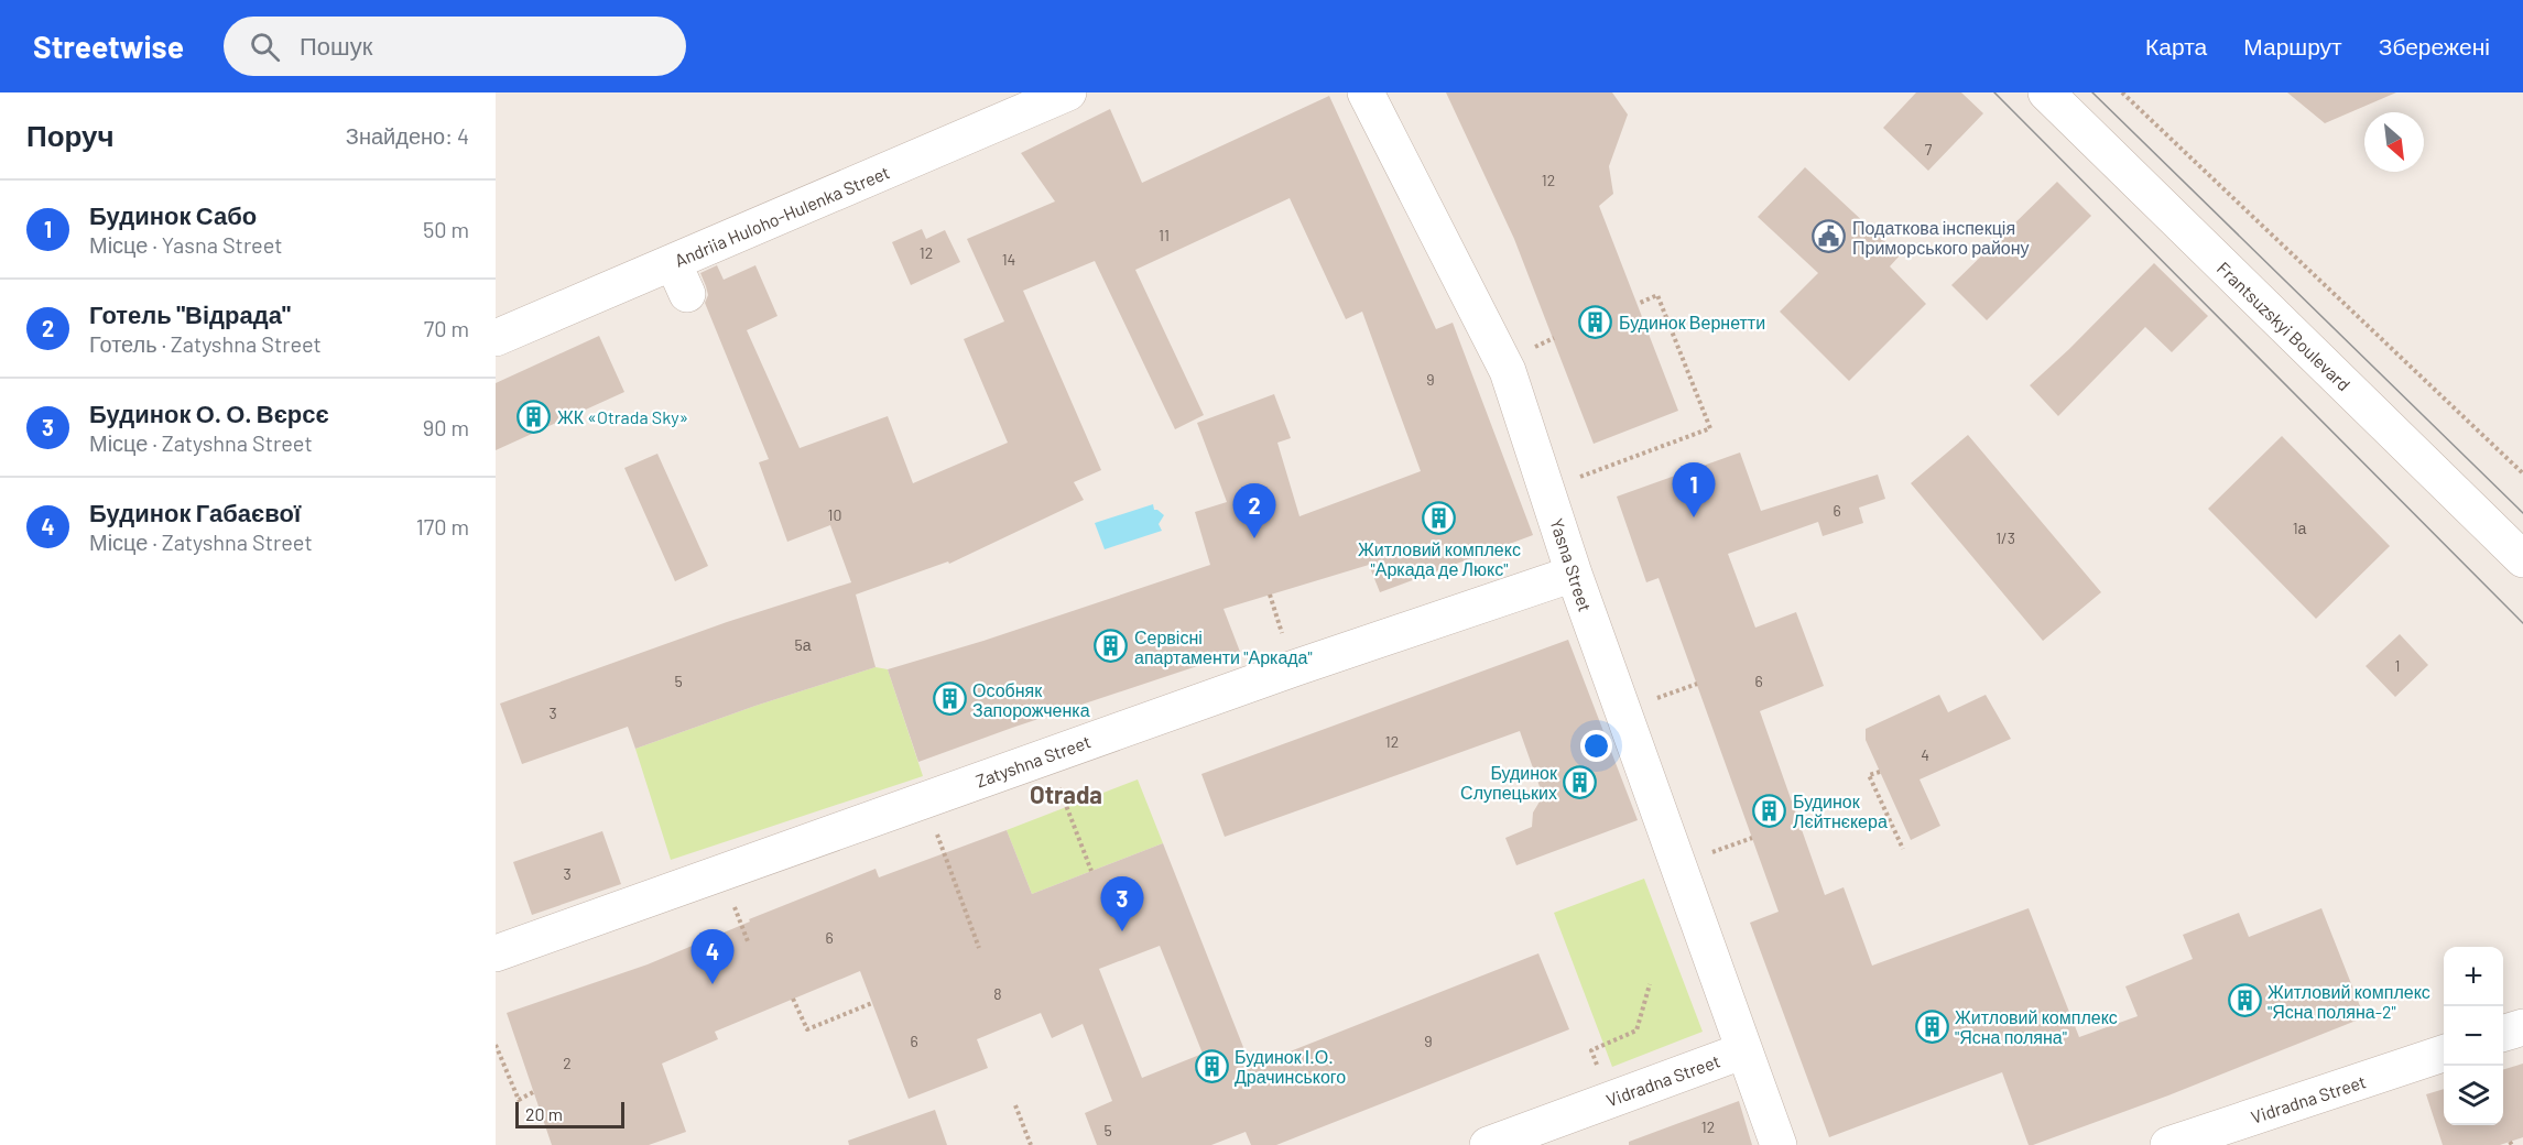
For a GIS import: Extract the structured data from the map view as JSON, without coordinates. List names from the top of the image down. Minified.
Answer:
{"streets":{"street":["Andriia Huloho-Hulenka Street","Frantsuzskyi Boulevard","Yasna Street","Zatyshna Street","Vidradna Street"]},"crossings":[["Yasna Street","Zatyshna Street"],["Yasna Street","Vidradna Street"]],"districts":["Otrada"],"places":{"public building":["Податкова інспекція Приморського району"],"building":["Будинок Вернетти","ЖК «Otrada Sky»","Житловий комплекс \"Аркада де Люкс\"","Сервісні апартаменти \"Аркада\"","Особняк Запорожченка","Будинок Слупецьких","Будинок Лєйтнєкера","Житловий комплекс \"Ясна поляна-2\"","Житловий комплекс \"Ясна поляна\"","Будинок І.О. Драчинського"]},"house_numbers":["7","12","11","12","14","9","6","10","1а","1/3","5а","1","5","6","3","12","4","3","6","8","6","9","2","12","5"],"scale_bar":"20 m","north":"bottom right","page":{"header":"Streetwise","search":"Пошук","nav":["Карта","Маршрут","Збережені"],"heading":["Поруч","Знайдено: 4"],"list":[{"mark":"1","name":"Будинок Сабо","note":"Місце · Yasna Street","value":"50 m"},{"mark":"2","name":"Готель \"Відрада\"","note":"Готель · Zatyshna Street","value":"70 m"},{"mark":"3","name":"Будинок О. О. Вєрсє","note":"Місце · Zatyshna Street","value":"90 m"},{"mark":"4","name":"Будинок Габаєвої","note":"Місце · Zatyshna Street","value":"170 m"}],"pins":["1","2","3","4"],"map_buttons":["+","−"],"scale":"20 m"}}
